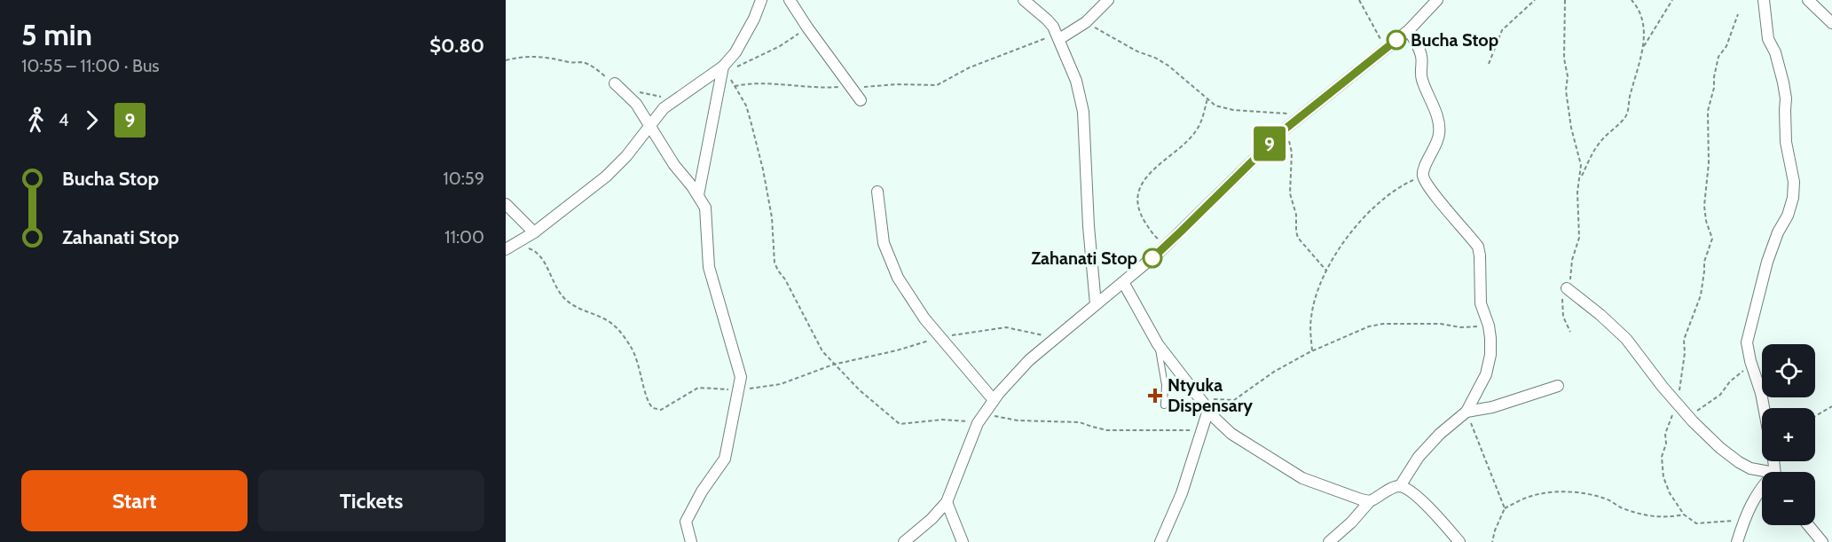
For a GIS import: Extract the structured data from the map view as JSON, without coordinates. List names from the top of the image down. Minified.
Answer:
{"places":{"other":["Bucha Stop","Zahanati Stop"],"health":["Ntyuka Dispensary"]},"lines":["bus line 9"],"page":{"heading":["5 min","10:55 – 11:00 · Bus","$0.80"],"on_map":"9","legs":["4","9"],"list":[{"name":"Bucha Stop","value":"10:59"},{"name":"Zahanati Stop","value":"11:00"}],"map_buttons":["+","−"],"buttons":["Start","Tickets"]}}
